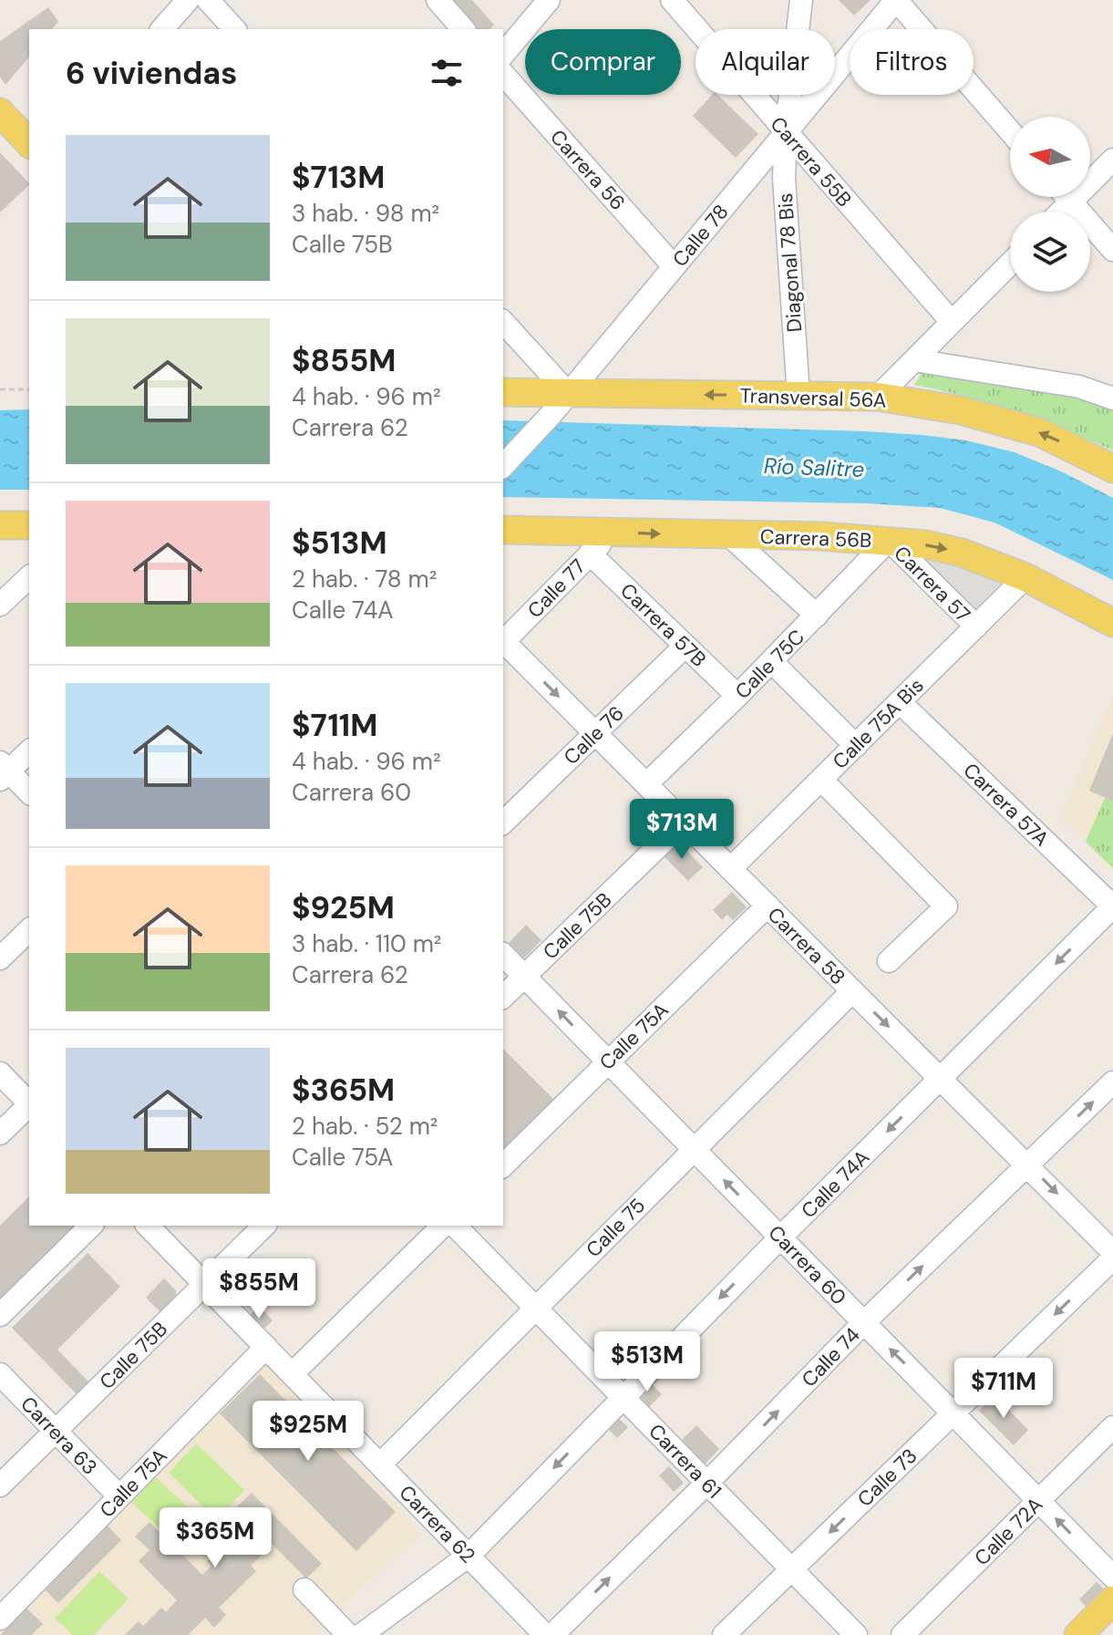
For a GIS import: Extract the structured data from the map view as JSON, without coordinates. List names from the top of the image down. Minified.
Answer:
{"streets":{"main road":["Transversal 56A","Carrera 56B"],"street":["Carrera 55B","Carrera 56","Calle 78","Diagonal 78 Bis","Carrera 57","Calle 77","Carrera 57B","Calle 75C","Calle 75A Bis","Calle 76","Carrera 57A","Calle 75B","Carrera 58","Calle 75A","Calle 74A","Calle 75","Carrera 60","Calle 74","Carrera 63","Carrera 61","Calle 73","Carrera 62","Calle 72A"]},"crossings":[["Carrera 55B","Calle 78"],["Carrera 55B","Diagonal 78 Bis"],["Carrera 56","Calle 78"],["Calle 78","Diagonal 78 Bis"],["Calle 78","Transversal 56A"],["Diagonal 78 Bis","Transversal 56A"],["Carrera 56B","Carrera 57"],["Carrera 56B","Calle 77"],["Carrera 56B","Calle 75C"],["Carrera 56B","Calle 75A Bis"],["Carrera 57","Calle 75C"],["Carrera 57","Calle 75A Bis"],["Calle 77","Carrera 57B"],["Carrera 57B","Calle 75C"],["Carrera 57B","Calle 76"],["Calle 75C","Carrera 58"],["Calle 75A Bis","Carrera 57A"],["Calle 75A Bis","Carrera 58"],["Calle 76","Carrera 58"],["Carrera 57A","Calle 74A"],["Calle 75B","Carrera 58"],["Calle 75B","Carrera 60"],["Calle 75B","Carrera 63"],["Calle 75B","Carrera 62"],["Carrera 58","Calle 75A"],["Carrera 58","Calle 74A"],["Carrera 58","Calle 75"],["Carrera 58","Calle 74"],["Calle 75A","Carrera 60"],["Calle 75A","Carrera 63"],["Calle 75A","Carrera 62"],["Calle 74A","Carrera 60"],["Calle 74A","Carrera 61"],["Calle 74A","Carrera 62"],["Calle 75","Carrera 60"],["Calle 75","Carrera 61"],["Calle 75","Carrera 62"],["Carrera 60","Calle 74"],["Carrera 60","Calle 73"],["Carrera 60","Calle 72A"],["Calle 74","Carrera 61"],["Carrera 61","Calle 73"]],"one_way":["Transversal 56A","Carrera 56B","Carrera 58","Calle 74A","Carrera 60","Calle 74","Calle 73"],"water":["Río Salitre"],"north":"left","page":{"chip":["Comprar","Alquilar","Filtros"],"heading":"6 viviendas","list":[{"name":"$713M","note":"3 hab. · 98 m² · Calle 75B"},{"name":"$855M","note":"4 hab. · 96 m² · Carrera 62"},{"name":"$513M","note":"2 hab. · 78 m² · Calle 74A"},{"name":"$711M","note":"4 hab. · 96 m² · Carrera 60"},{"name":"$925M","note":"3 hab. · 110 m² · Carrera 62"},{"name":"$365M","note":"2 hab. · 52 m² · Calle 75A"}],"price":["$713M","$855M","$513M","$711M","$925M","$365M"]}}
